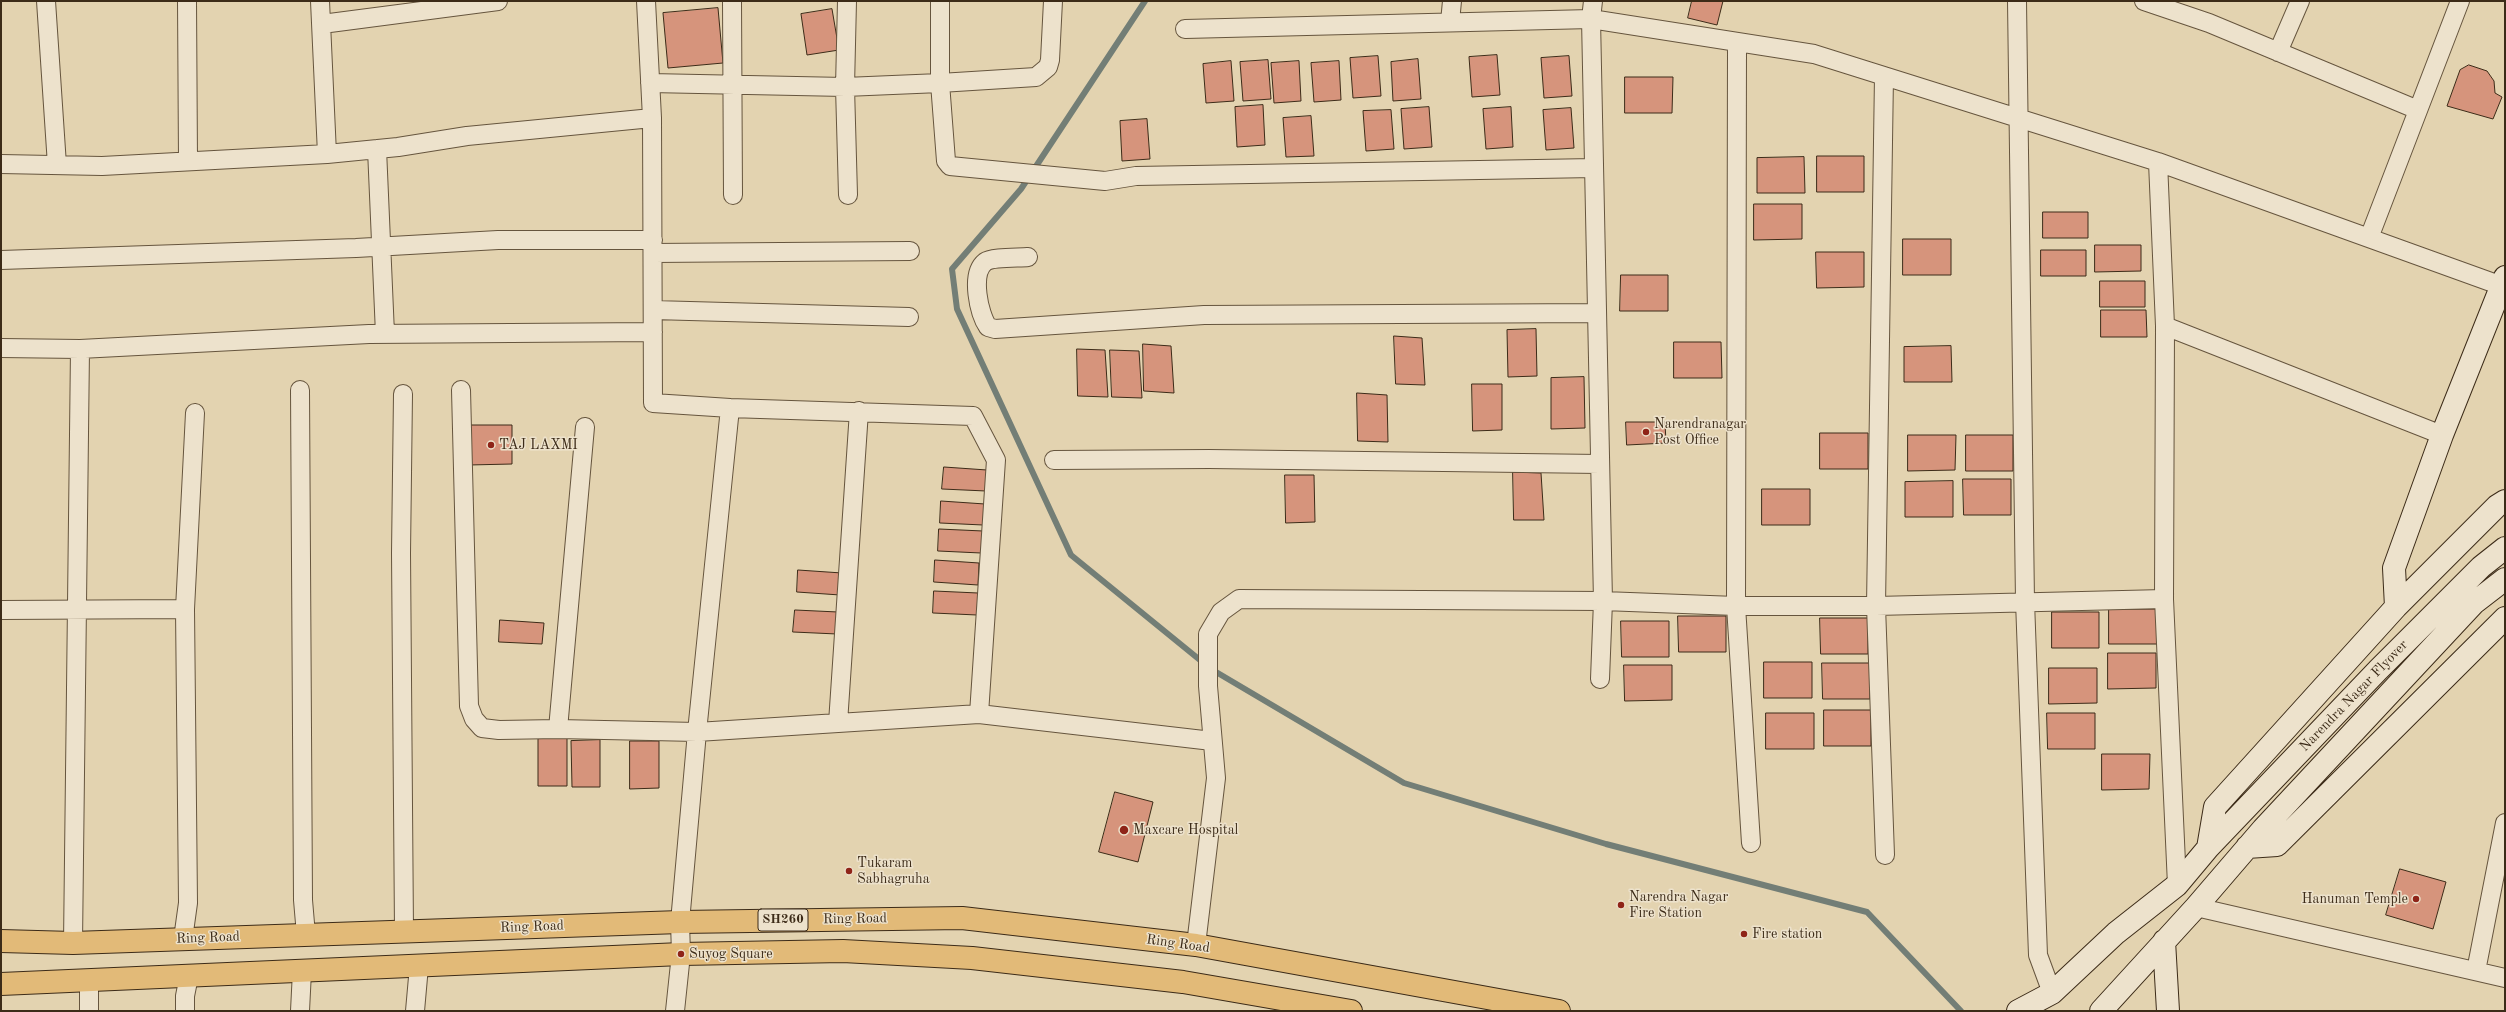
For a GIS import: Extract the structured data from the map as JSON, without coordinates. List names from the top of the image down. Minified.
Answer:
{"streets":{"highway":["Ring Road","SH260"],"main road":["Narendra Nagar Flyover"]},"places":["Narendranagar Post Office","TAJ LAXMI","Maxcare Hospital","Tukaram Sabhagruha","Hanuman Temple","Narendra Nagar Fire Station","Fire station","Suyog Square"]}
